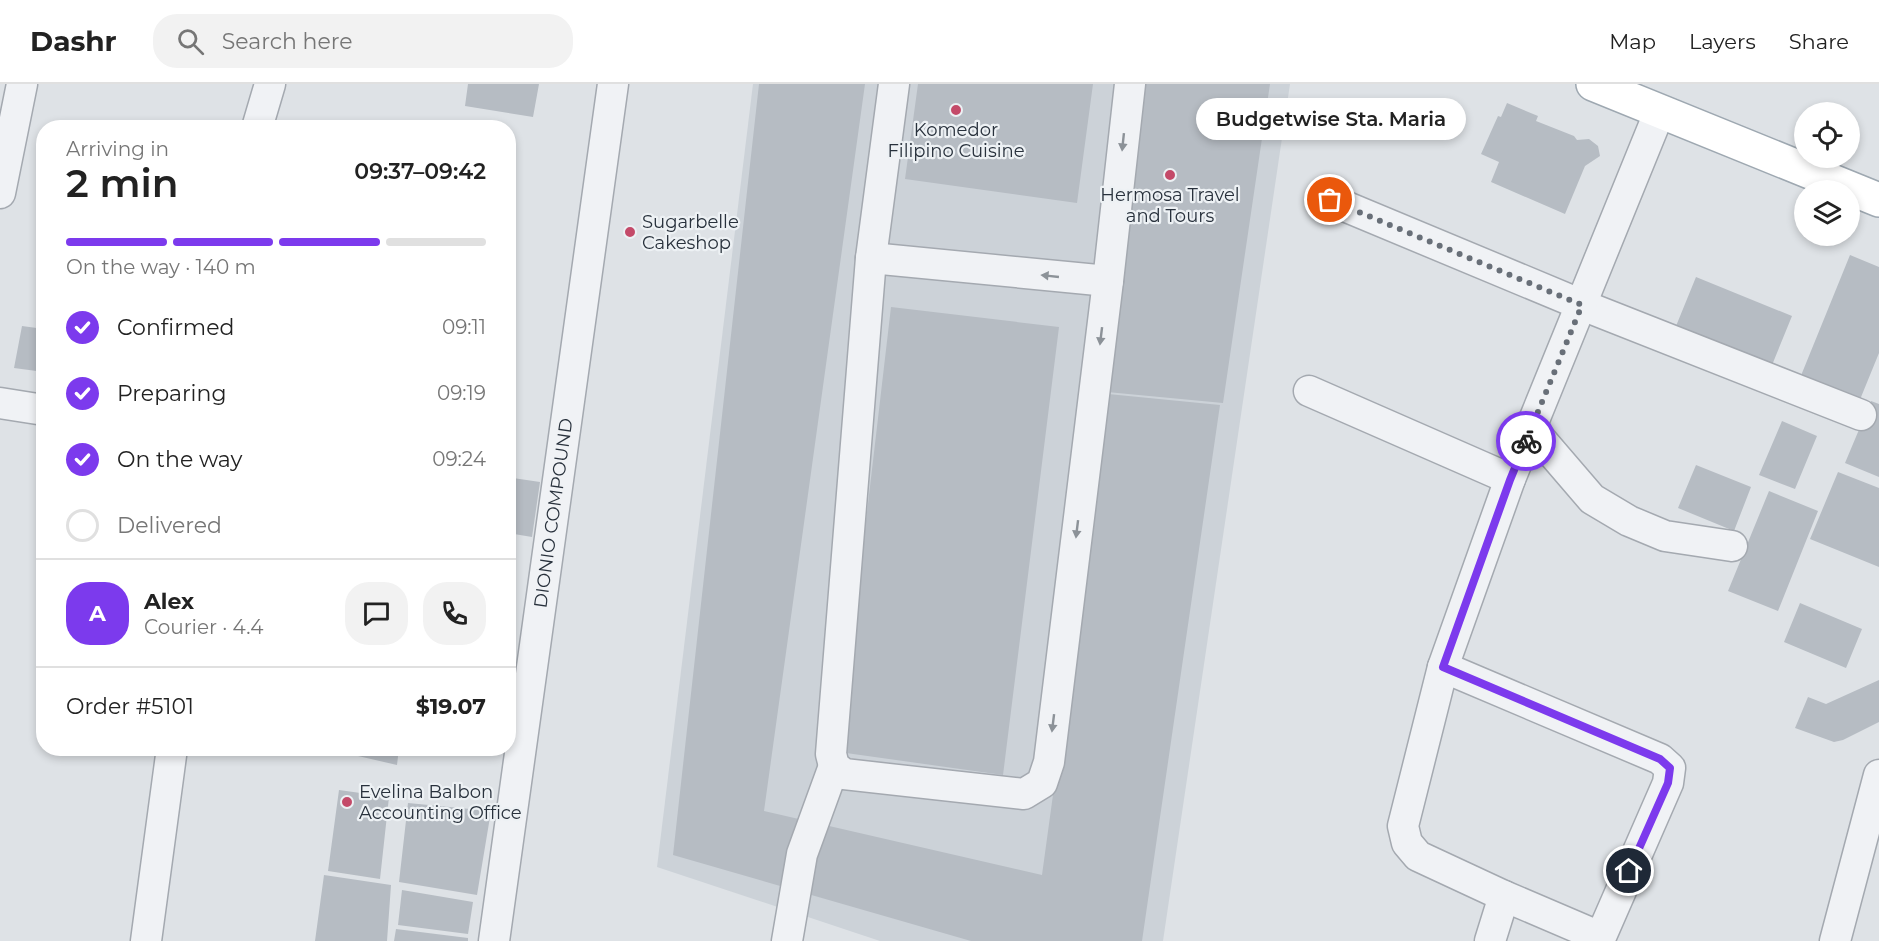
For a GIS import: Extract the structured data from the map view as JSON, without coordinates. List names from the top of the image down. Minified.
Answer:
{"streets":{"street":["DIONIO COMPOUND"]},"places":["Komedor Filipino Cuisine","Hermosa Travel and Tours","Budgetwise Sta. Maria","Sugarbelle Cakeshop","Evelina Balbon Accounting Office"],"page":{"header":"Dashr","search":"Search here","nav":["Map","Layers","Share"],"bubble":"Budgetwise Sta. Maria","heading":["2 min","Arriving in","09:37–09:42"],"panel":["Alex","Courier · 4.4","Order #5101","$19.07"],"bar":"On the way · 140 m","list":[["Confirmed","09:11"],["Preparing","09:19"],["On the way","09:24"],"Delivered"],"round":"A"}}
